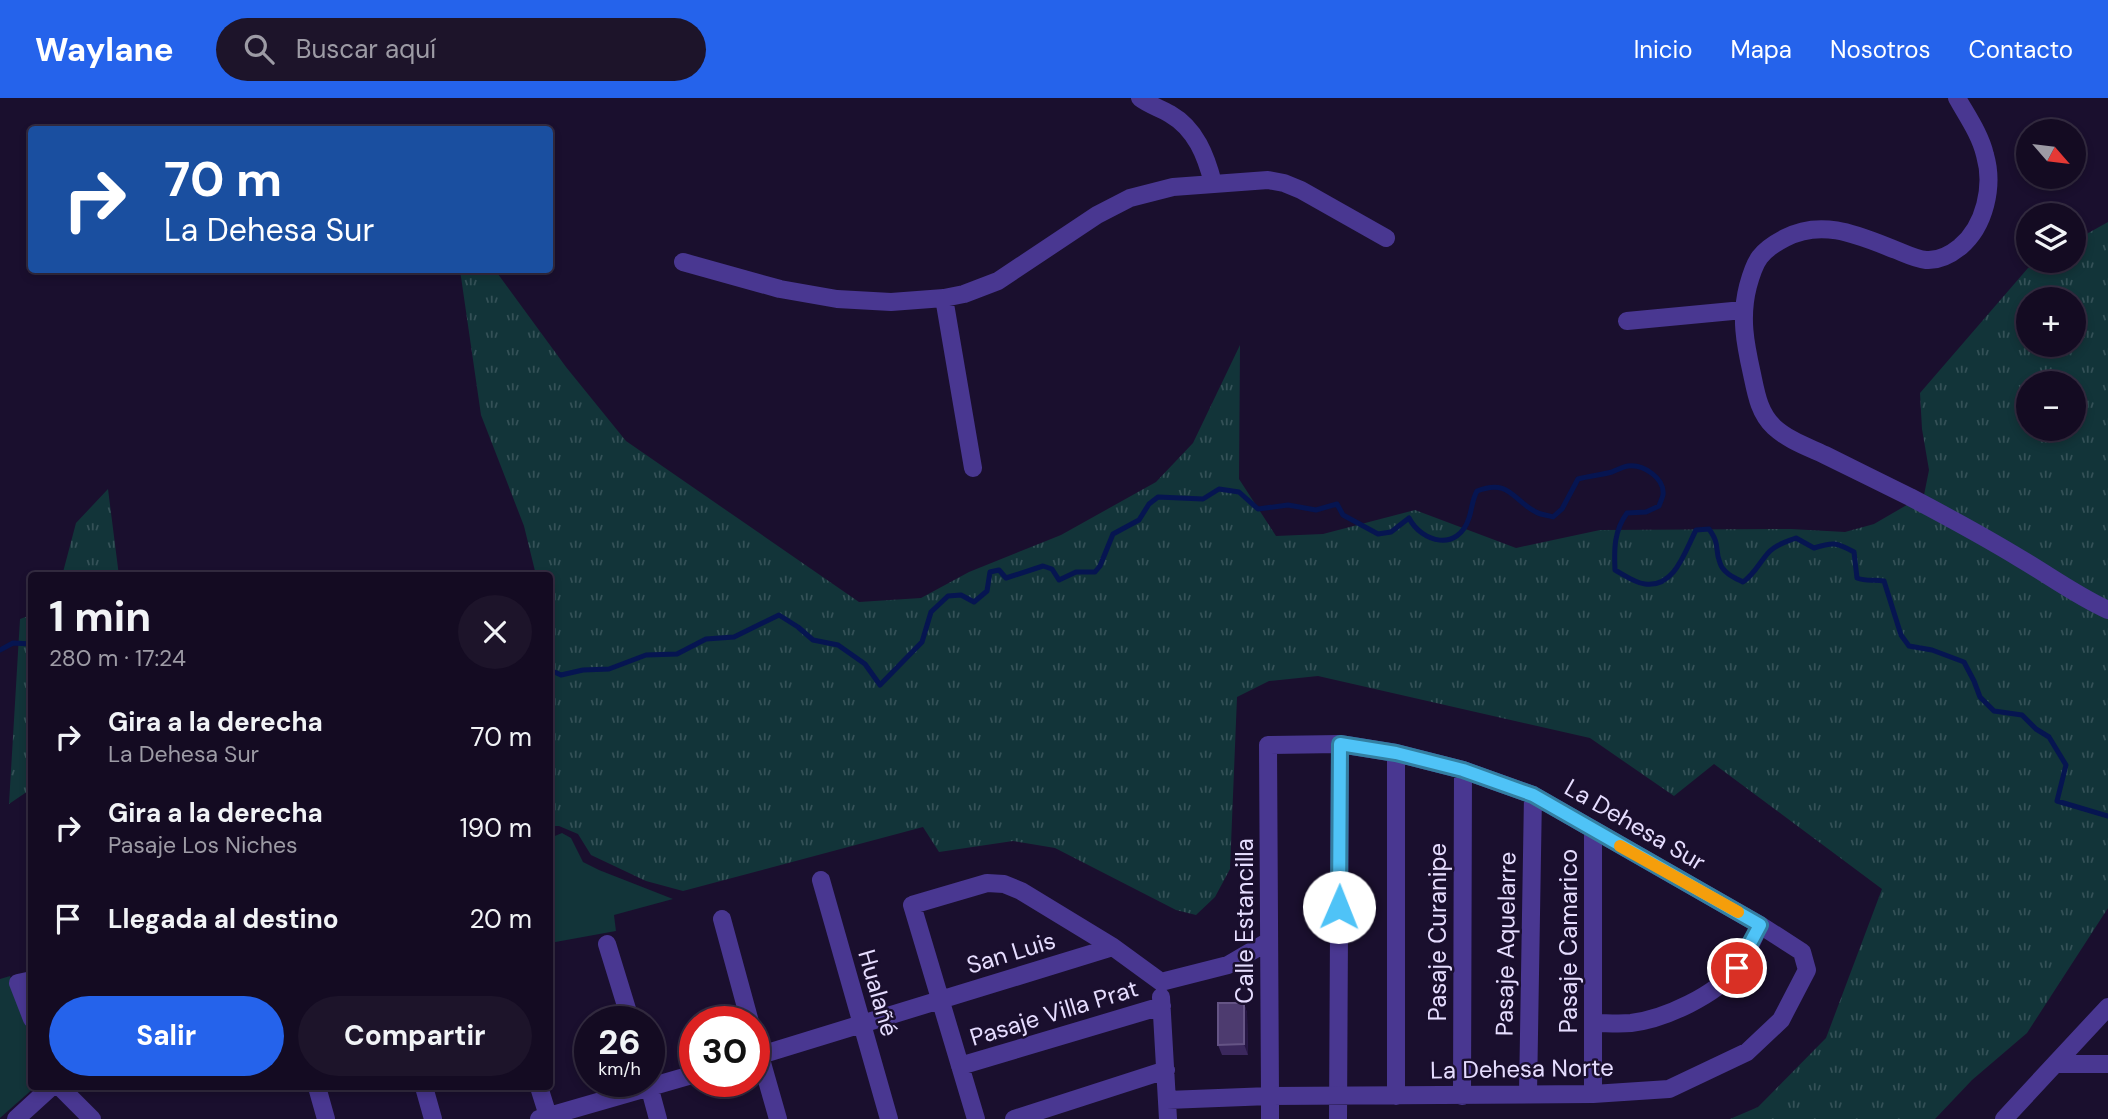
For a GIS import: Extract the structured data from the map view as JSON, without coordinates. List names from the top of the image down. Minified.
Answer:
{"streets":{"street":["La Dehesa Sur","Calle Estancilla","Pasaje Curanipe","Pasaje Camarico","Pasaje Aquelarre","San Luis","Hualañé","Pasaje Villa Prat","La Dehesa Norte"]},"crossings":[["La Dehesa Sur","Calle Estancilla"],["La Dehesa Sur","Pasaje Curanipe"],["La Dehesa Sur","Pasaje Camarico"],["La Dehesa Sur","Pasaje Aquelarre"],["La Dehesa Sur","La Dehesa Norte"],["Calle Estancilla","La Dehesa Norte"],["Pasaje Curanipe","La Dehesa Norte"],["Pasaje Camarico","La Dehesa Norte"],["Pasaje Aquelarre","La Dehesa Norte"],["San Luis","Hualañé"]],"north":"bottom right","page":{"header":"Waylane","search":"Buscar aquí","nav":["Inicio","Mapa","Nosotros","Contacto"],"map_buttons":["+","−"],"turn":["70 m","La Dehesa Sur"],"heading":["1 min","280 m · 17:24"],"list":[{"name":"Gira a la derecha","note":"La Dehesa Sur","value":"70 m"},{"name":"Gira a la derecha","note":"Pasaje Los Niches","value":"190 m"},{"name":"Llegada al destino","value":"20 m"}],"buttons":["Salir","Compartir"],"speed":"26 km/h","limit":"30"}}
